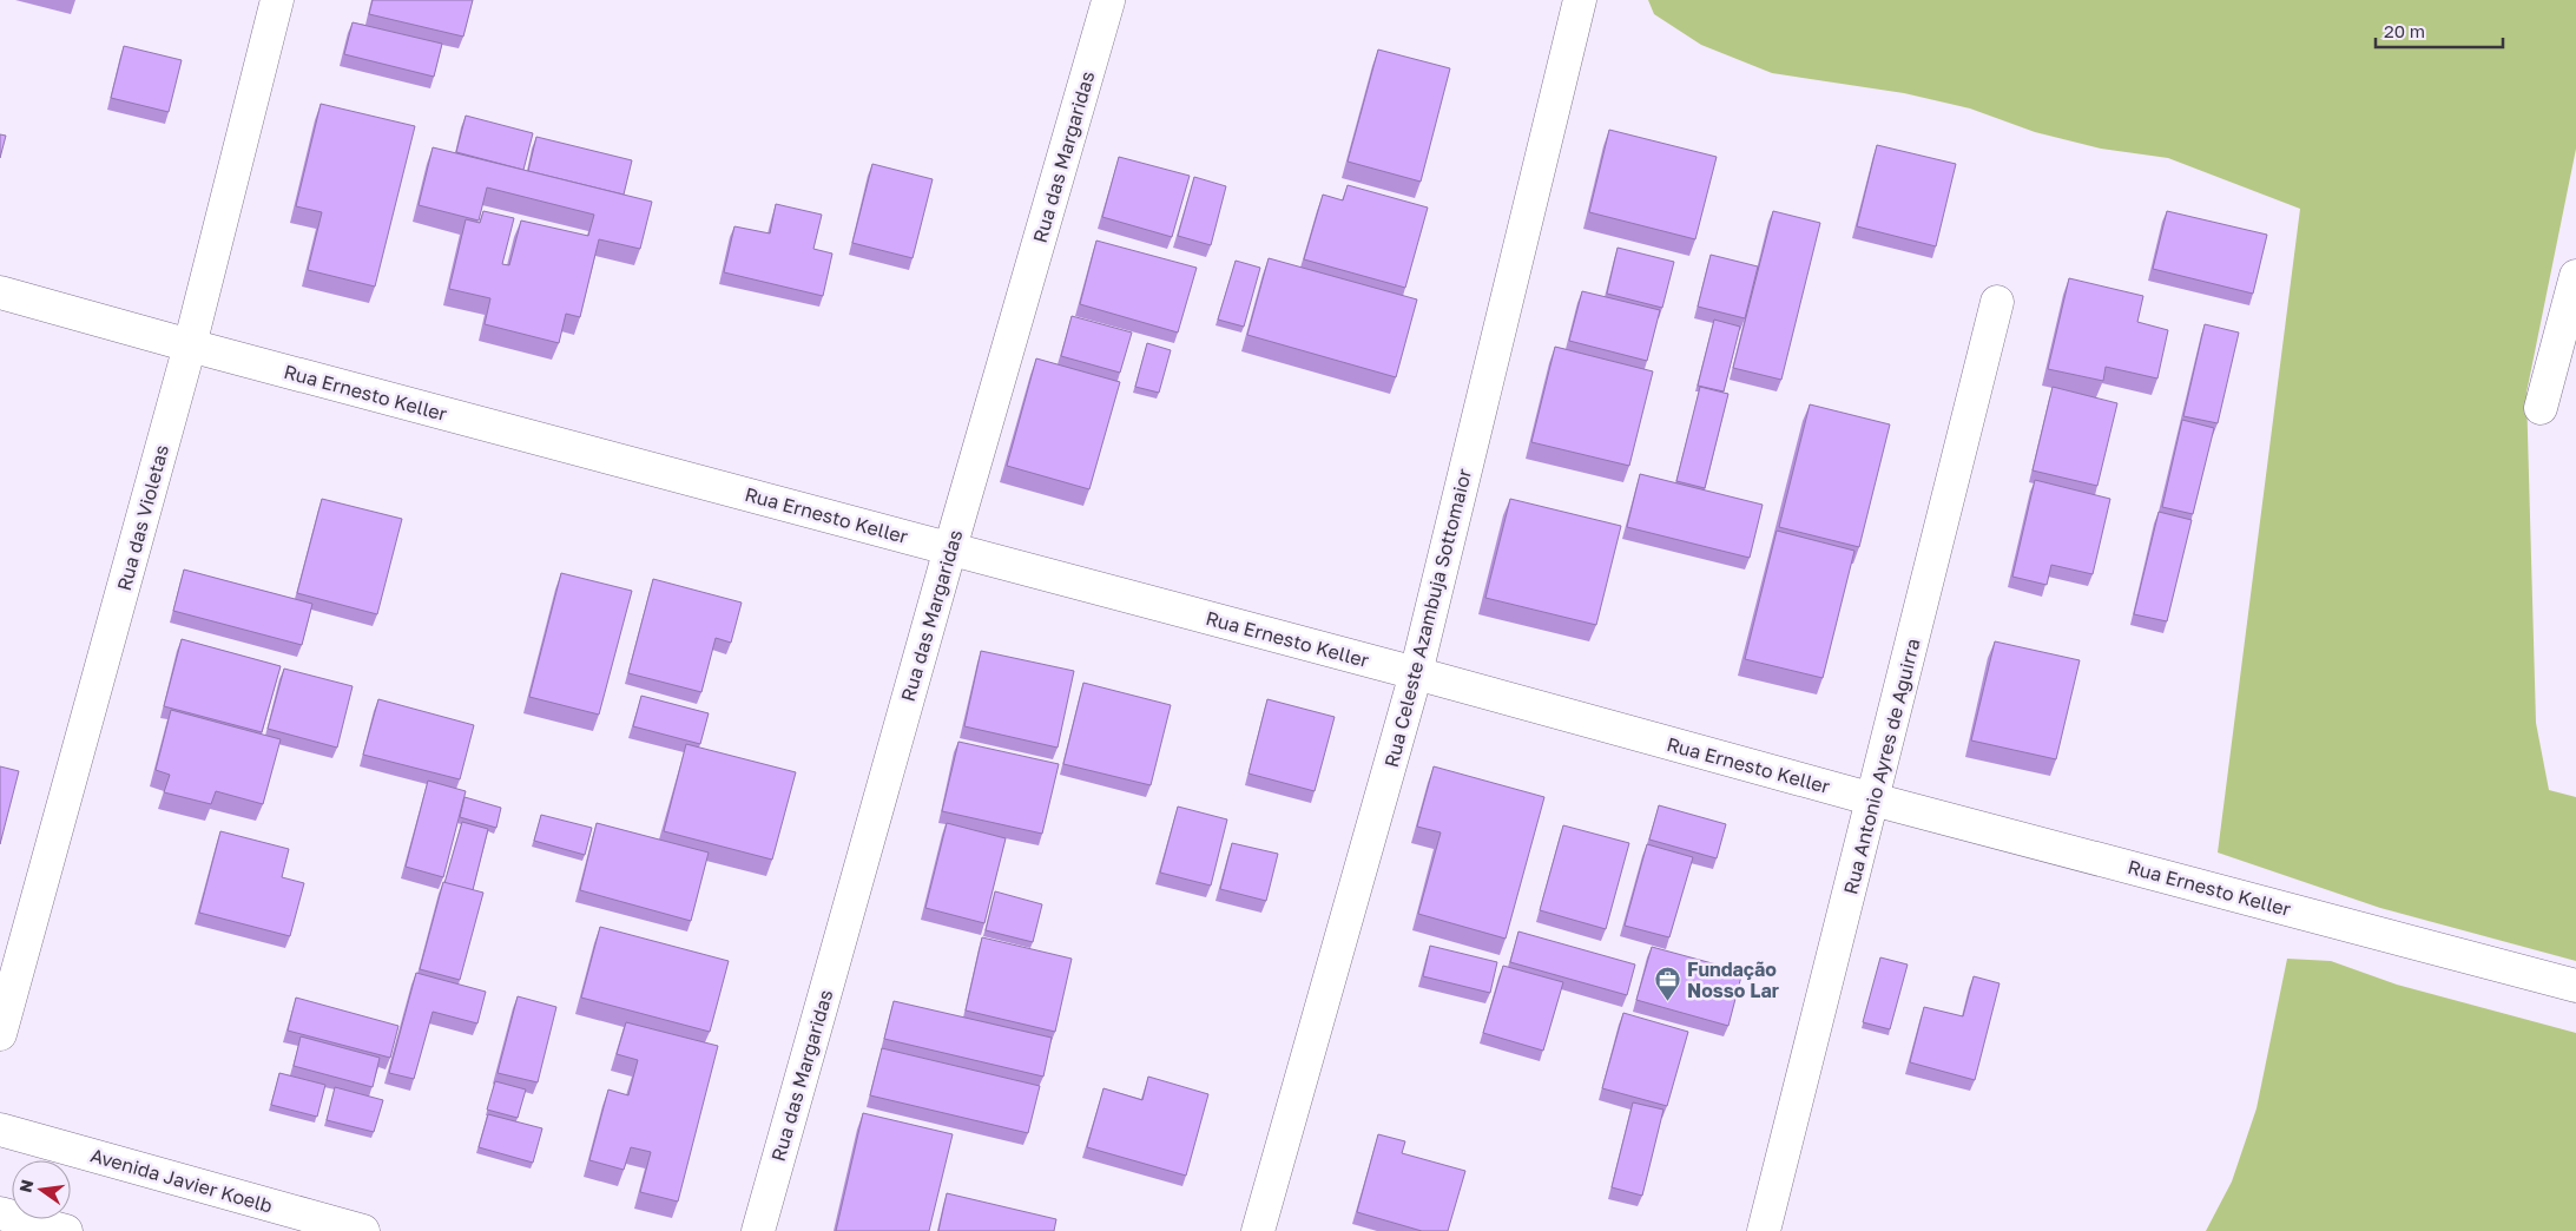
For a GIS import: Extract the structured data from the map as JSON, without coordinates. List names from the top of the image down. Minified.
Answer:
{"streets":{"street":["Rua das Margaridas","Rua Ernesto Keller","Rua das Violetas","Rua Celeste Azambuja Sottomaior","Rua Antonio Ayres de Aguirra","Avenida Javier Koelb"]},"crossings":[["Rua das Margaridas","Rua Ernesto Keller"],["Rua Ernesto Keller","Rua das Violetas"],["Rua Ernesto Keller","Rua Celeste Azambuja Sottomaior"],["Rua Ernesto Keller","Rua Antonio Ayres de Aguirra"]],"places":{"office":["Fundação Nosso Lar"]},"scale_bar":"20 m","north":"left"}
